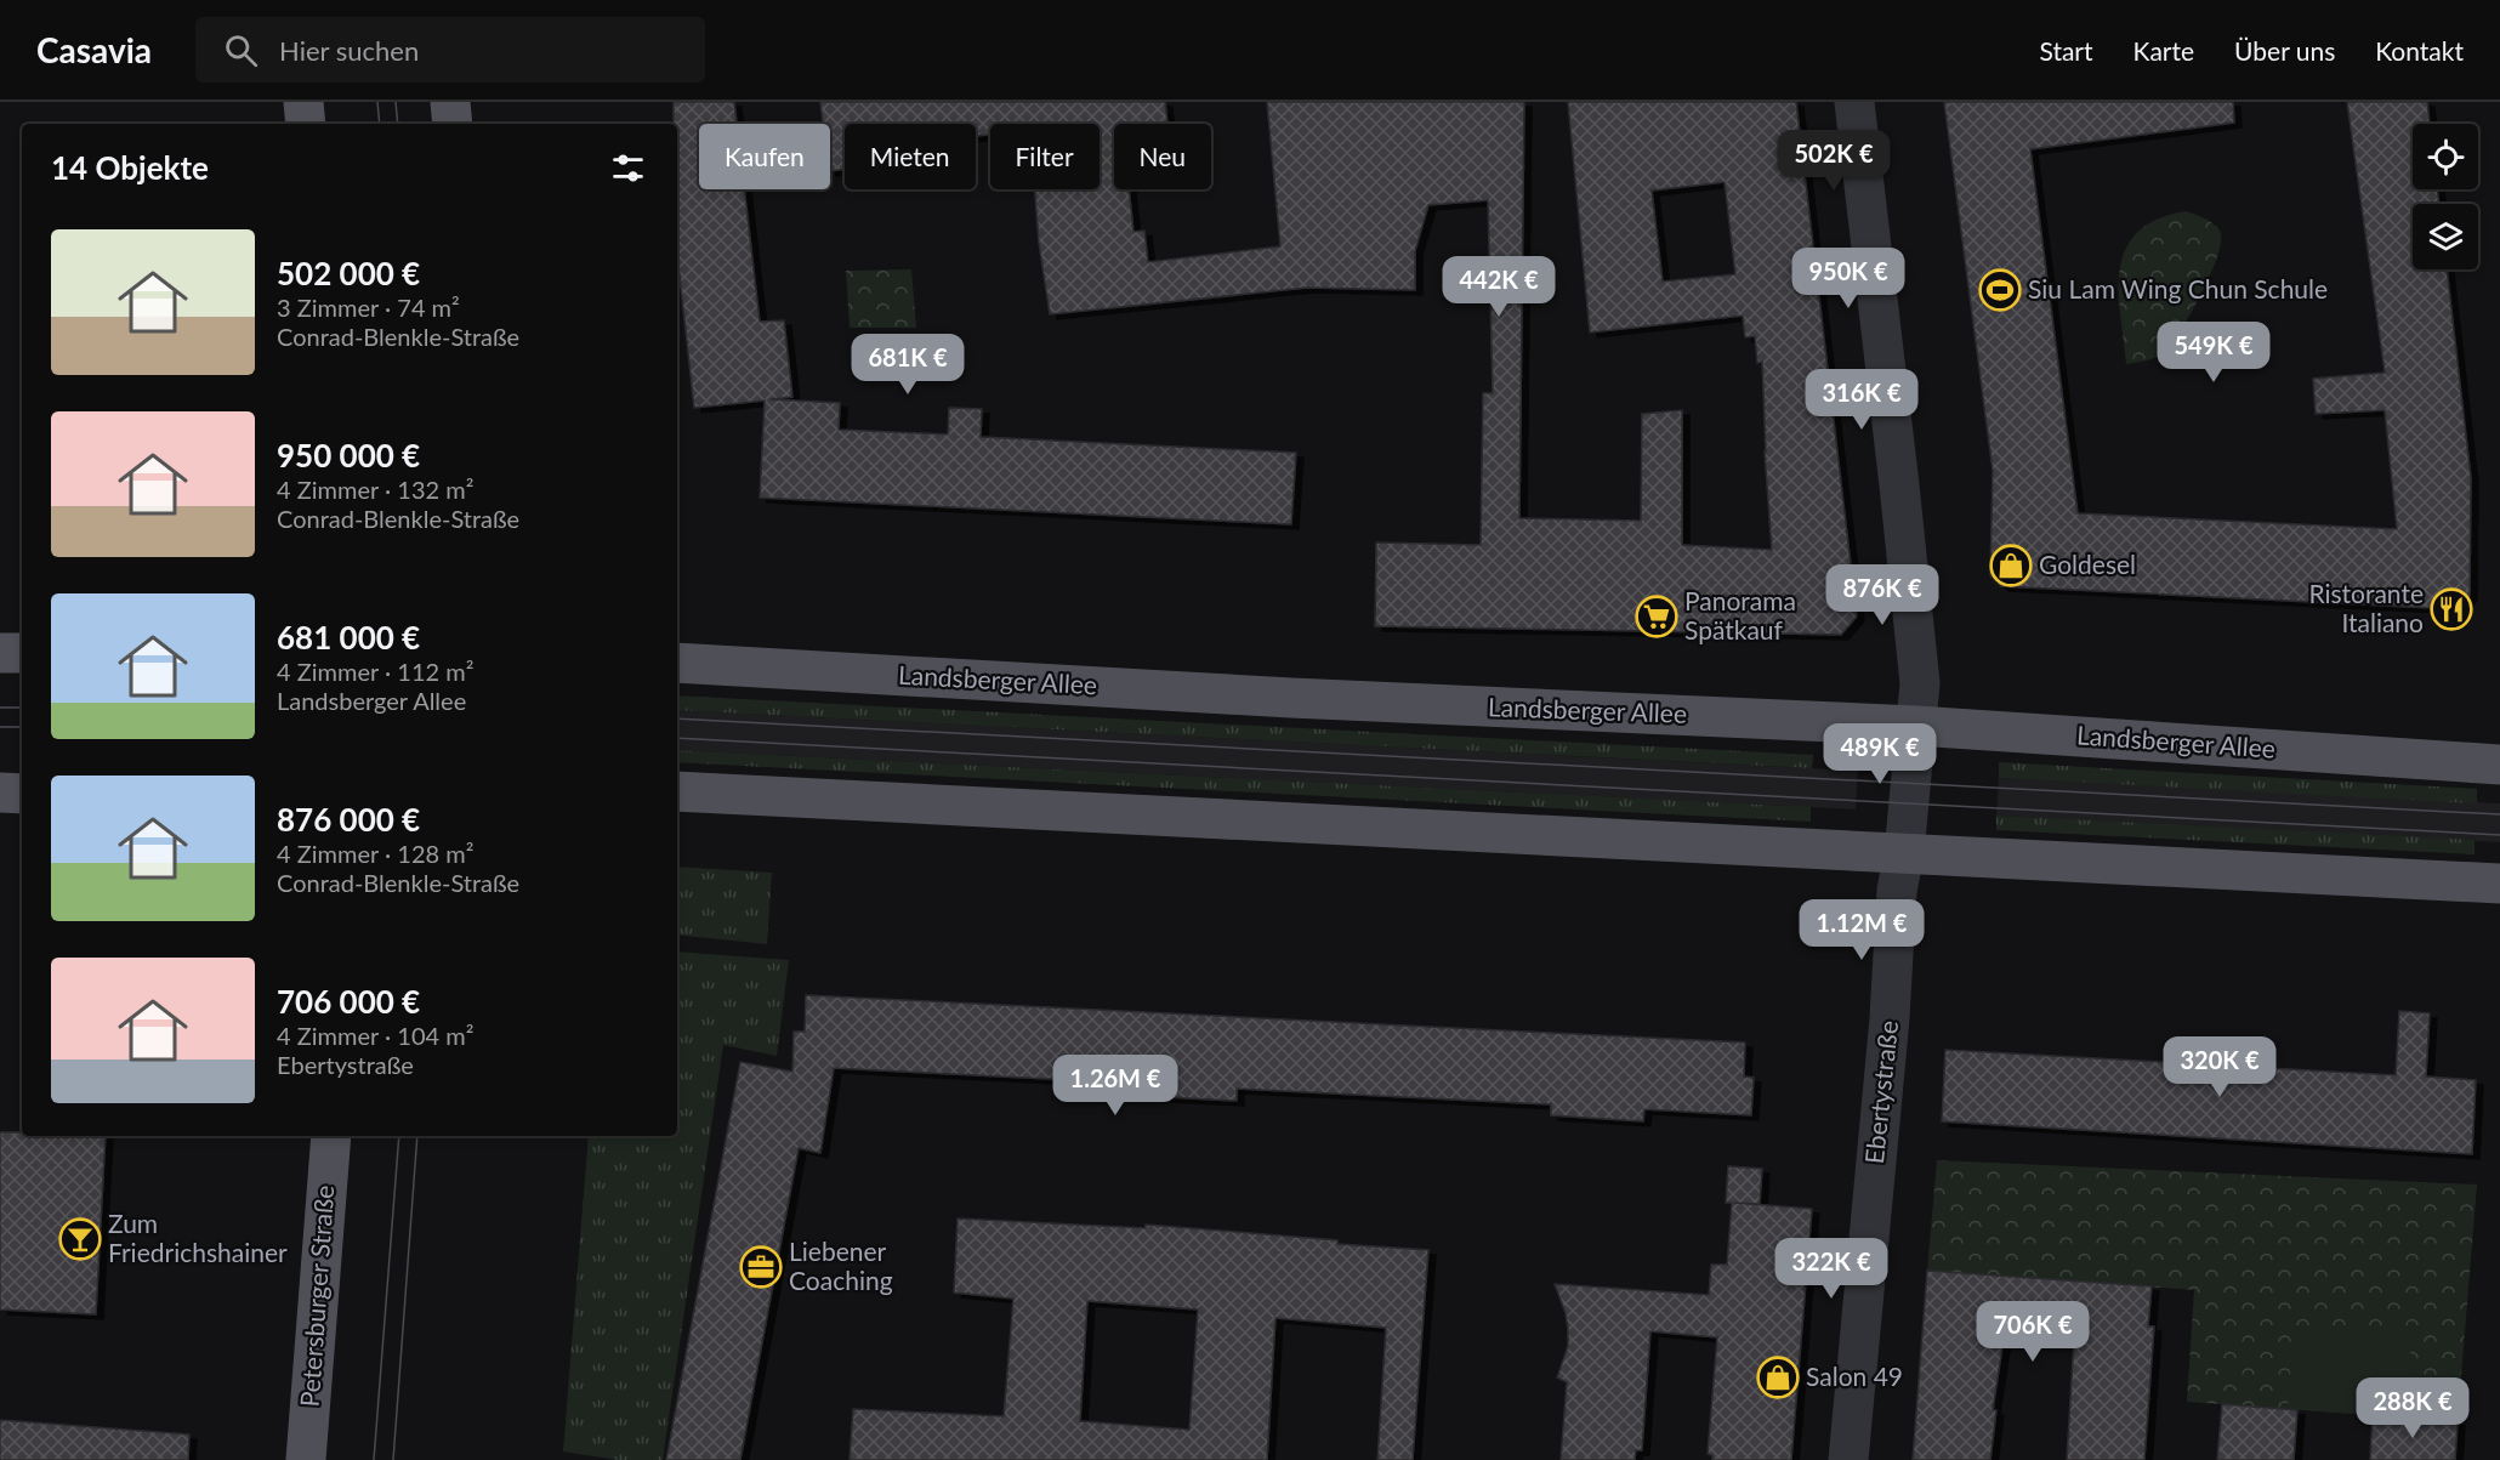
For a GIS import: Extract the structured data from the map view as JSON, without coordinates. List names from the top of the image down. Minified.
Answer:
{"streets":{"main road":["Landsberger Allee","Petersburger Straße"],"street":["Ebertystraße"]},"crossings":[["Landsberger Allee","Ebertystraße"]],"places":{"sports":["Siu Lam Wing Chun Schule"],"shop":["Goldesel","Salon 49"],"restaurant":["Ristorante Italiano"],"supermarket":["Panorama Spätkauf"],"bar":["Zum Friedrichshainer"],"office":["Liebener Coaching"]},"page":{"header":"Casavia","search":"Hier suchen","nav":["Start","Karte","Über uns","Kontakt"],"chip":["Kaufen","Mieten","Filter","Neu"],"heading":"14 Objekte","price":["502K €","950K €","442K €","549K €","681K €","316K €","876K €","489K €","1.12M €","320K €","1.26M €","322K €","706K €","288K €"],"list":[{"name":"502 000 €","note":"3 Zimmer · 74 m² · Conrad-Blenkle-Straße"},{"name":"950 000 €","note":"4 Zimmer · 132 m² · Conrad-Blenkle-Straße"},{"name":"681 000 €","note":"4 Zimmer · 112 m² · Landsberger Allee"},{"name":"876 000 €","note":"4 Zimmer · 128 m² · Conrad-Blenkle-Straße"},{"name":"706 000 €","note":"4 Zimmer · 104 m² · Ebertystraße"}]}}
